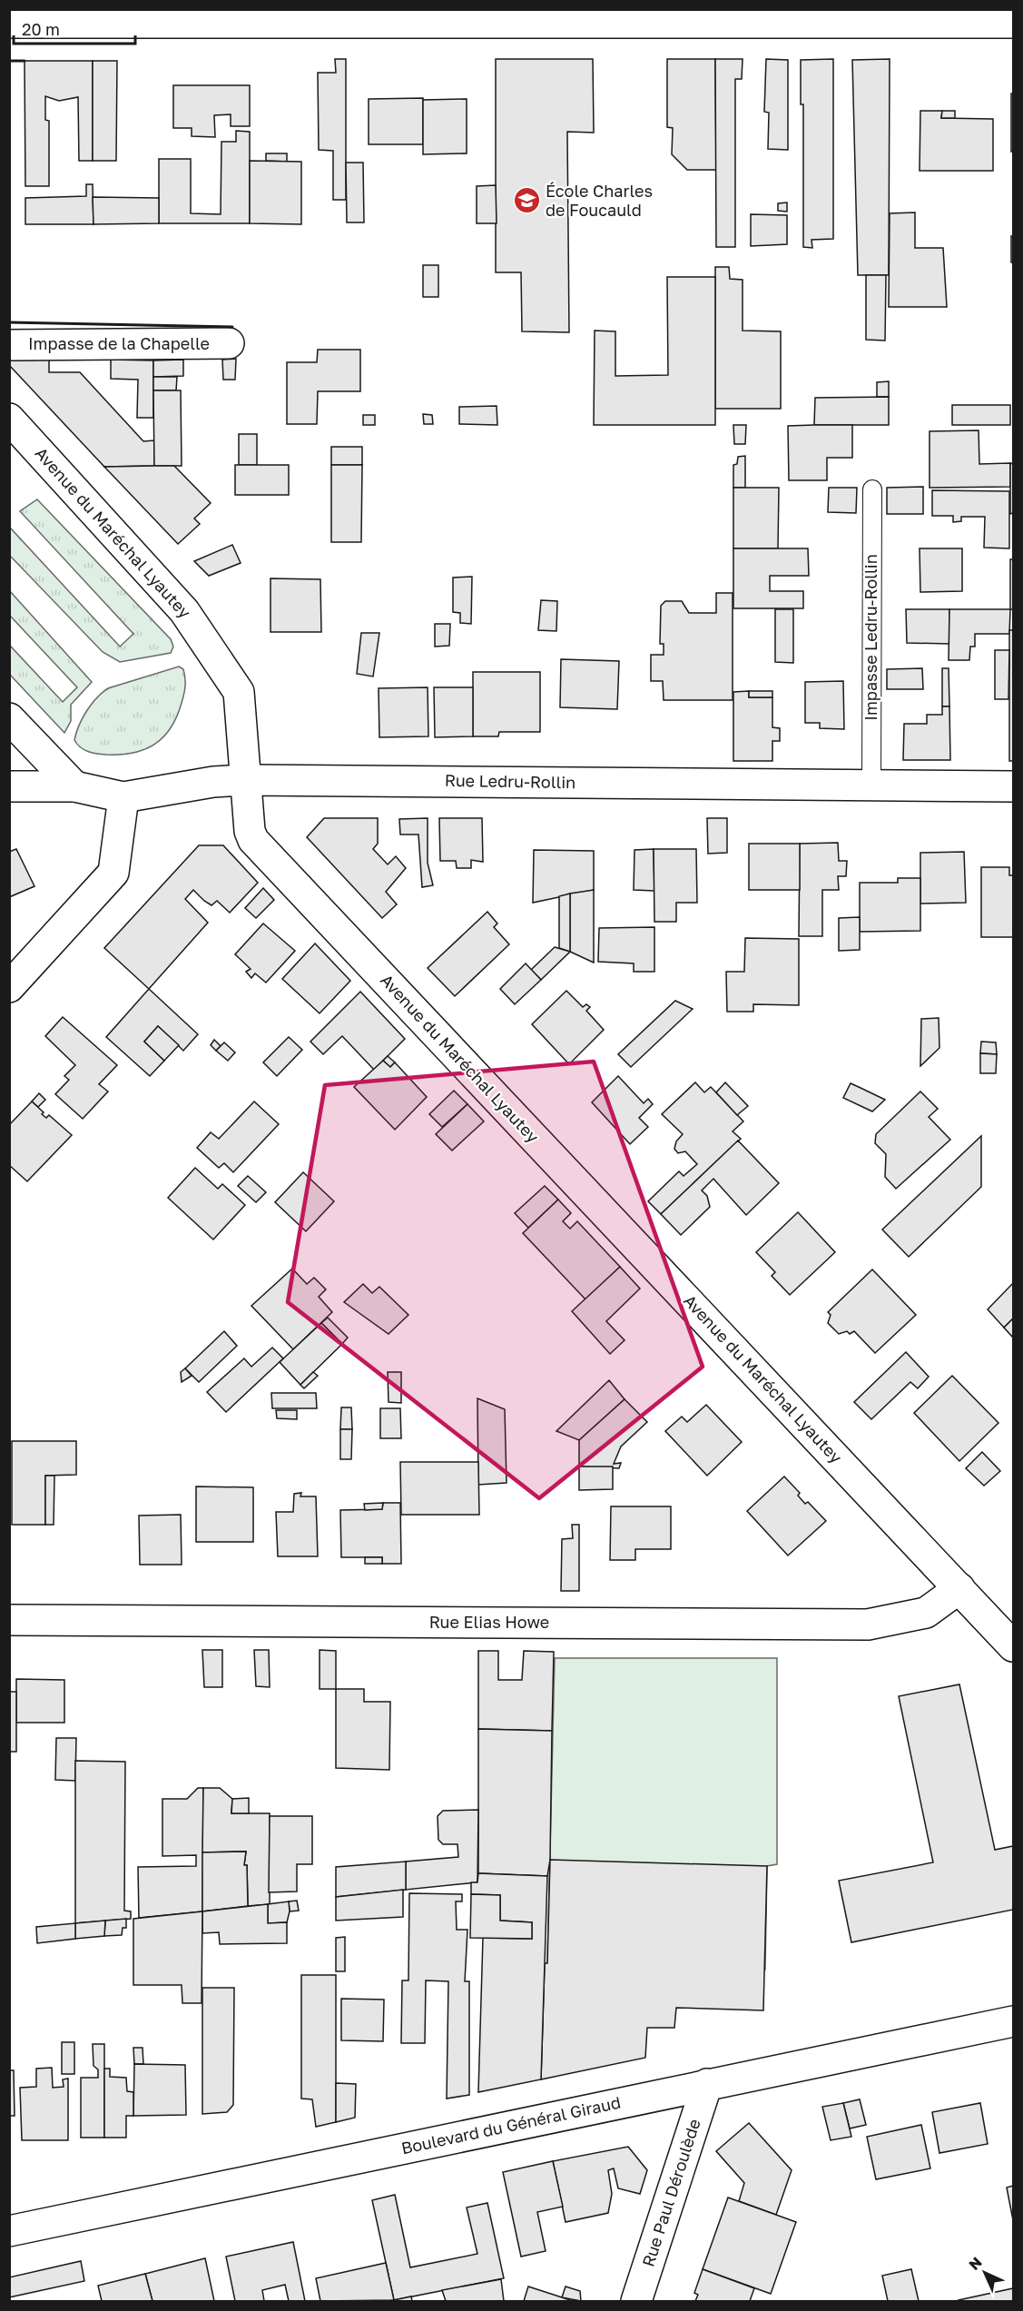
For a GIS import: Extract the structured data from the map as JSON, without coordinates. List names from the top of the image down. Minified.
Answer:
{"streets":{"street":["Impasse de la Chapelle","Avenue du Maréchal Lyautey","Rue Ledru-Rollin","Rue Elias Howe","Boulevard du Général Giraud","Rue Paul Déroulède"],"lane":["Impasse Ledru-Rollin"]},"crossings":[["Avenue du Maréchal Lyautey","Rue Ledru-Rollin"],["Avenue du Maréchal Lyautey","Rue Elias Howe"],["Impasse Ledru-Rollin","Rue Ledru-Rollin"],["Boulevard du Général Giraud","Rue Paul Déroulède"]],"places":{"school or university":["École Charles de Foucauld"]},"scale_bar":"20 m","north":"top left"}
